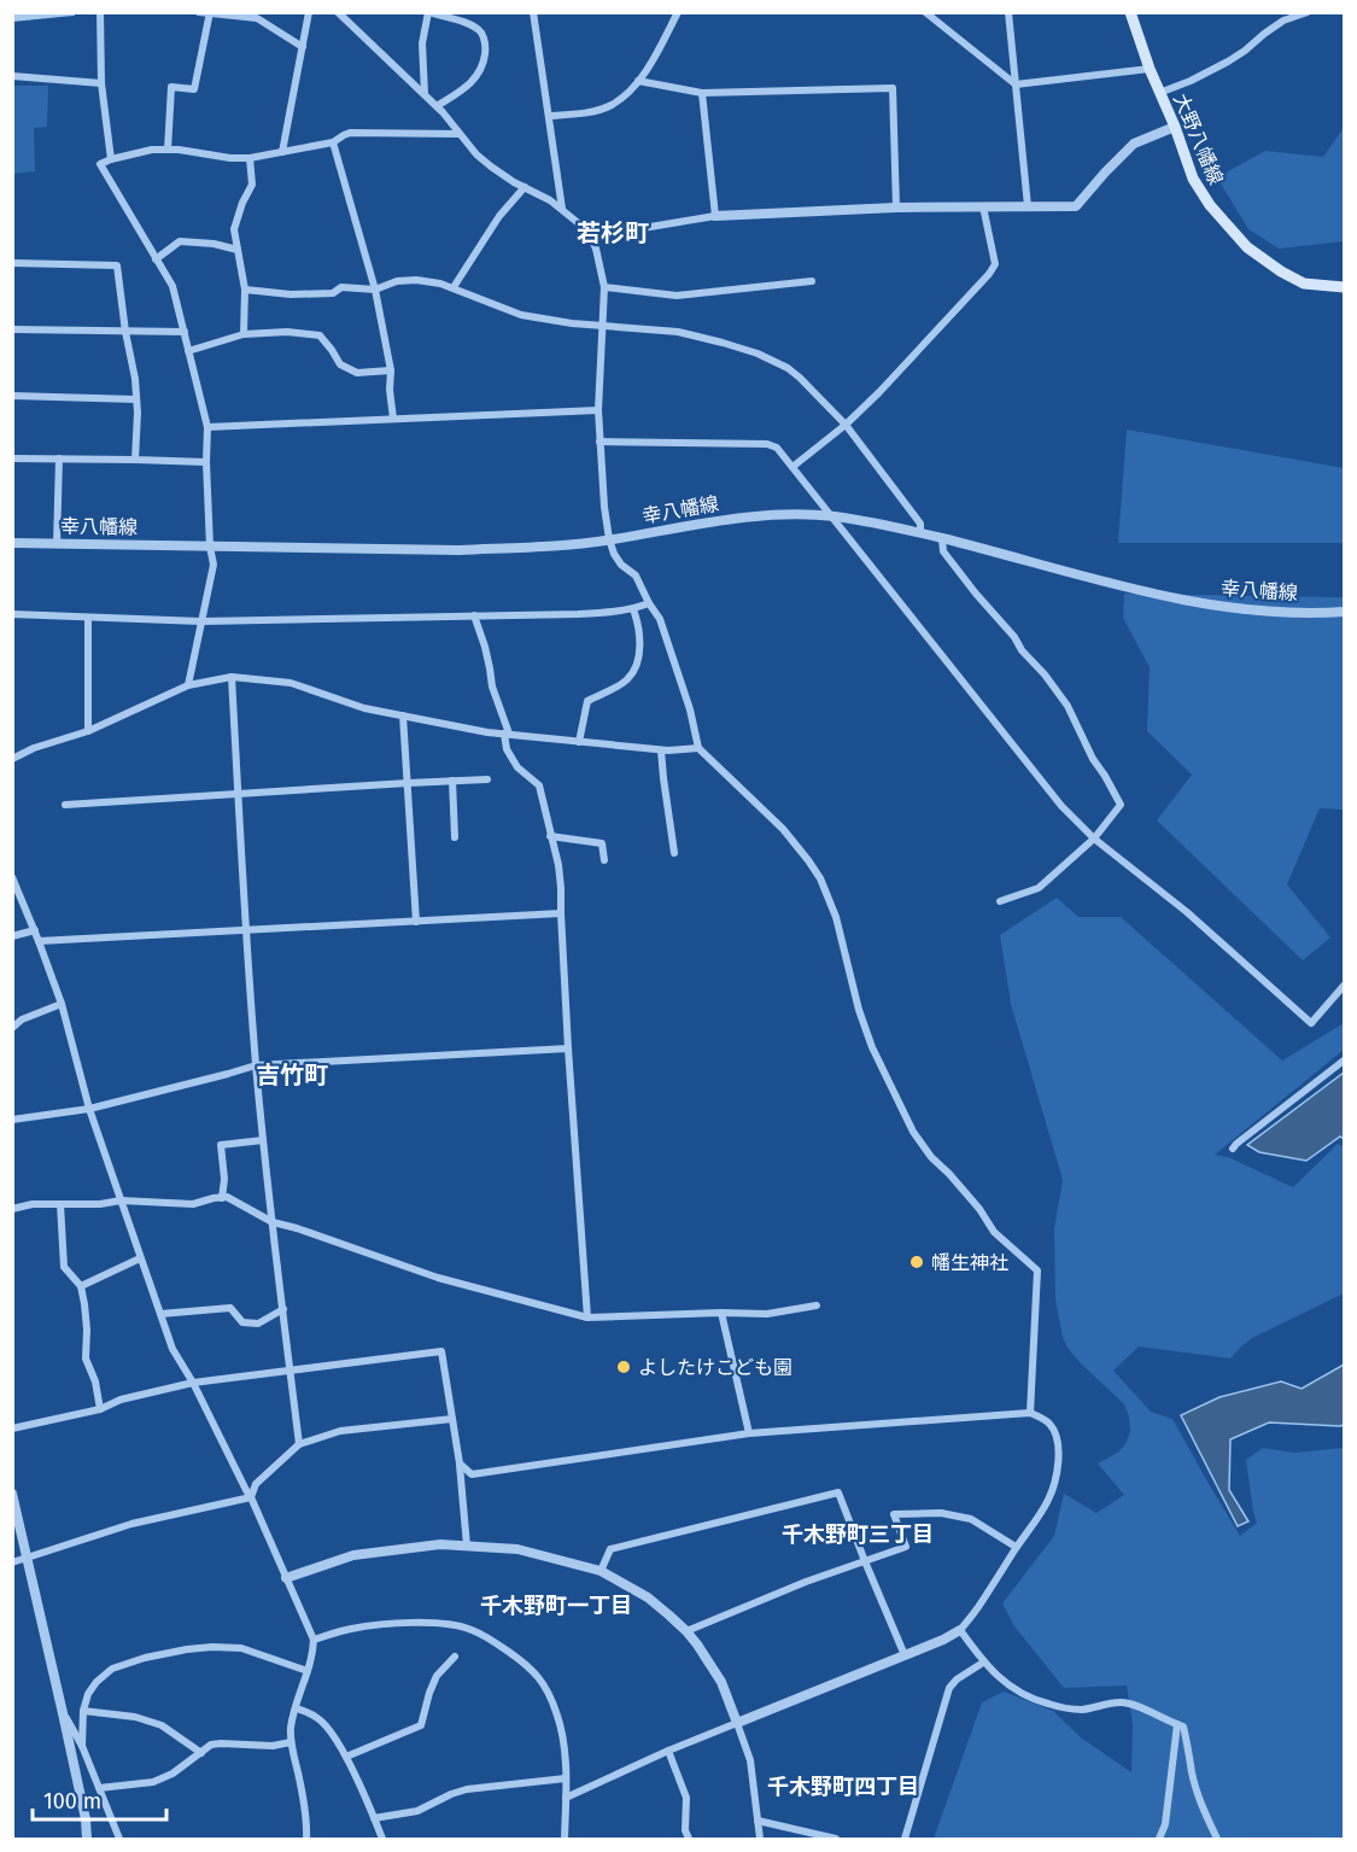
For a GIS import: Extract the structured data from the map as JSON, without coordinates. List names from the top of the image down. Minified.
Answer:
{"streets":{"main road":["大野八幡線"],"street":["幸八幡線"]},"districts":["若杉町","吉竹町","千木野町三丁目","千木野町一丁目","千木野町四丁目"],"places":["幡生神社","よしたけこども園"],"scale_bar":"100 m"}
